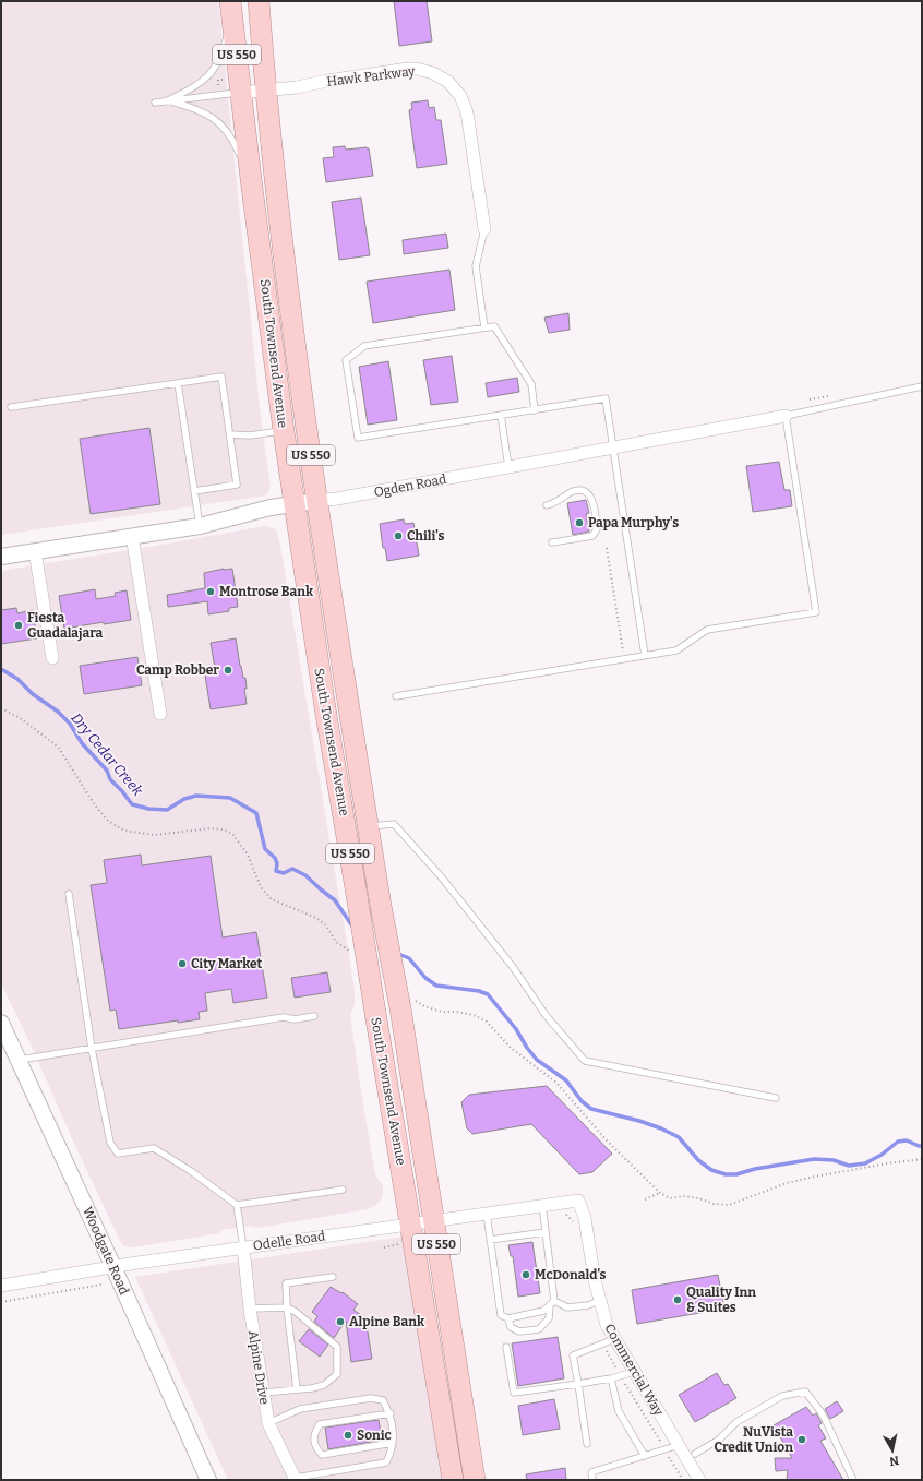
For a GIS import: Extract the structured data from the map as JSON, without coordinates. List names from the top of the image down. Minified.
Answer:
{"streets":{"highway":["US 550","South Townsend Avenue"],"street":["Hawk Parkway","Ogden Road","Odelle Road","Woodgate Road","Alpine Drive","Commercial Way"]},"crossings":[["Hawk Parkway","South Townsend Avenue"],["South Townsend Avenue","Ogden Road"],["South Townsend Avenue","Odelle Road"],["Odelle Road","Woodgate Road"],["Odelle Road","Alpine Drive"],["Odelle Road","Commercial Way"]],"water":["Dry Cedar Creek"],"places":["Papa Murphy's","Chili's","Montrose Bank","Fiesta Guadalajara","Camp Robber","City Market","McDonald's","Quality Inn & Suites","Alpine Bank","Sonic","NuVista Credit Union"],"north":"bottom"}
